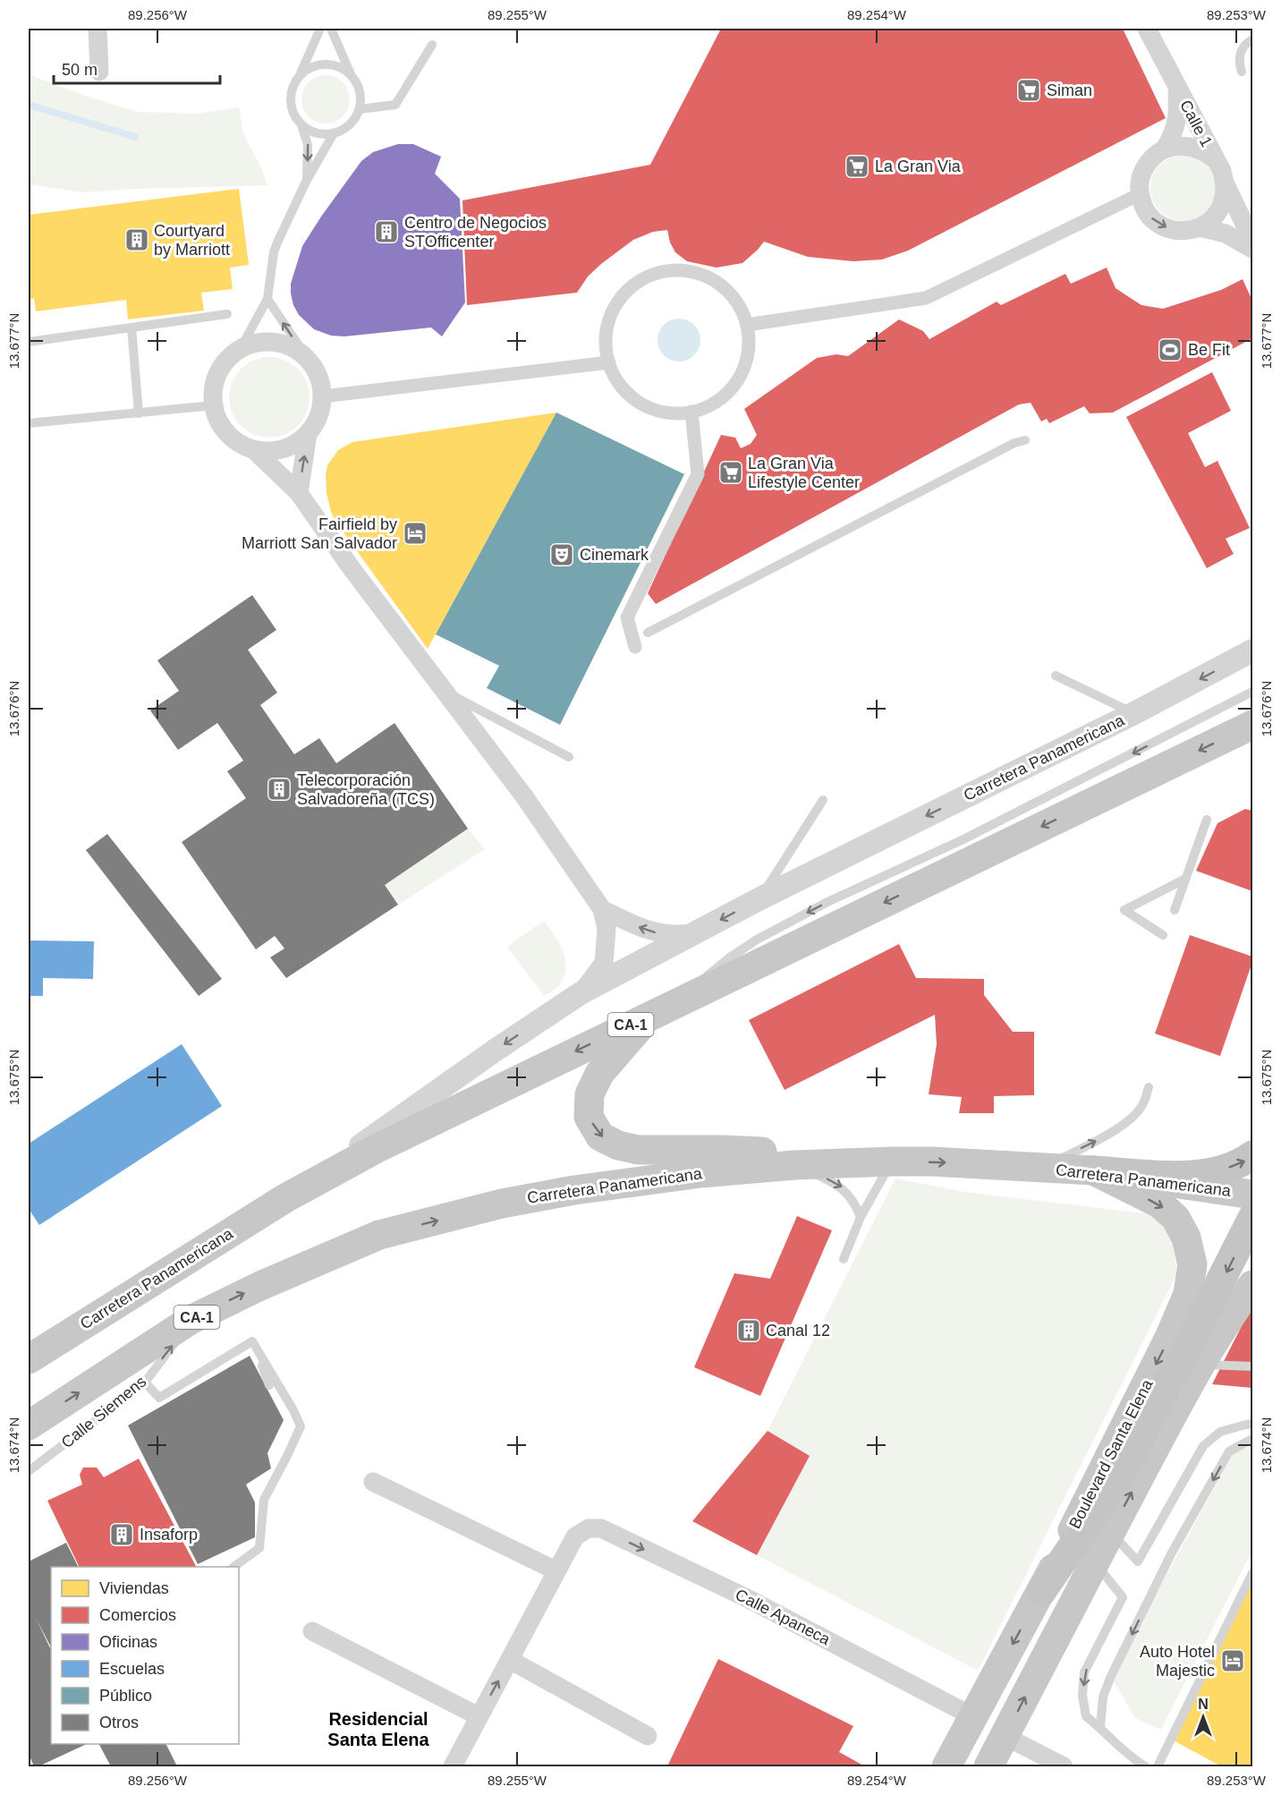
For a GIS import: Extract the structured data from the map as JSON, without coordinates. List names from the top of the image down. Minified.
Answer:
{"streets":{"main road":["Carretera Panamericana","CA-1","Boulevard Santa Elena"],"street":["Calle 1","Calle Apaneca"],"lane":["Calle Siemens"]},"crossings":[["Carretera Panamericana","Calle Siemens"],["Carretera Panamericana","Boulevard Santa Elena"],["Boulevard Santa Elena","Calle Apaneca"]],"one_way":["Calle Apaneca"],"districts":["Residencial Santa Elena"],"places":{"supermarket":["Siman","La Gran Via","La Gran Via Lifestyle Center"],"building":["Centro de Negocios STOfficenter","Courtyard by Marriott","Telecorporación Salvadoreña (TCS)","Canal 12","Insaforp"],"sports":["Be Fit"],"hotel":["Fairfield by Marriott San Salvador","Auto Hotel Majestic"],"theatre":["Cinemark"]},"legend":["Viviendas","Comercios","Oficinas","Escuelas","Público","Otros"],"scale_bar":"50 m","north":"top","coordinates":["89.256°W","89.255°W","89.254°W","89.253°W","13.677°N","13.676°N","13.675°N","13.674°N"]}
